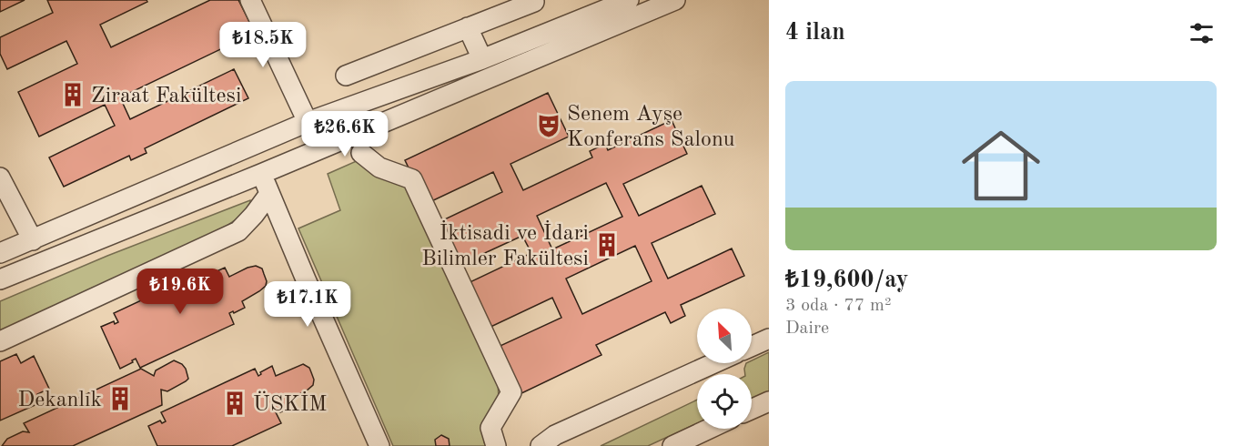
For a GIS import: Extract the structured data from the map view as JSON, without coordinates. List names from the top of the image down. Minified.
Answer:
{"places":{"building":["Ziraat Fakültesi","İktisadi ve İdari Bilimler Fakültesi","Dekanlık","ÜSKİM"],"theatre":["Senem Ayşe Konferans Salonu"]},"north":"top left","page":{"heading":"4 ilan","price":["₺18.5K","₺26.6K","₺19.6K","₺17.1K"],"list":[{"name":"₺19,600/ay","note":"3 oda · 77 m² · Daire"}]}}
